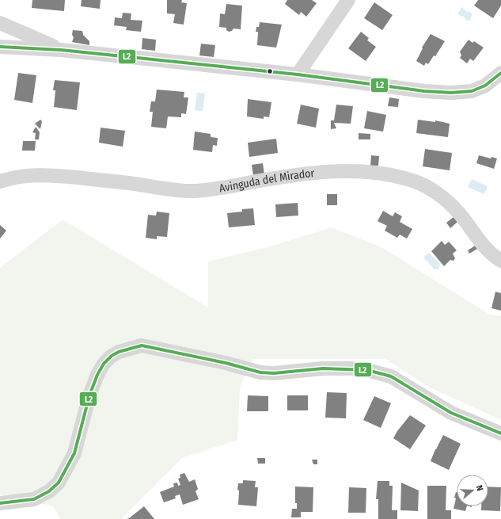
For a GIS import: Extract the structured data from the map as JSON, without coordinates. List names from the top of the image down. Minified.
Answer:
{"streets":{"street":["Avinguda del Mirador"]},"lines":["transit line L2"],"north":"right"}
